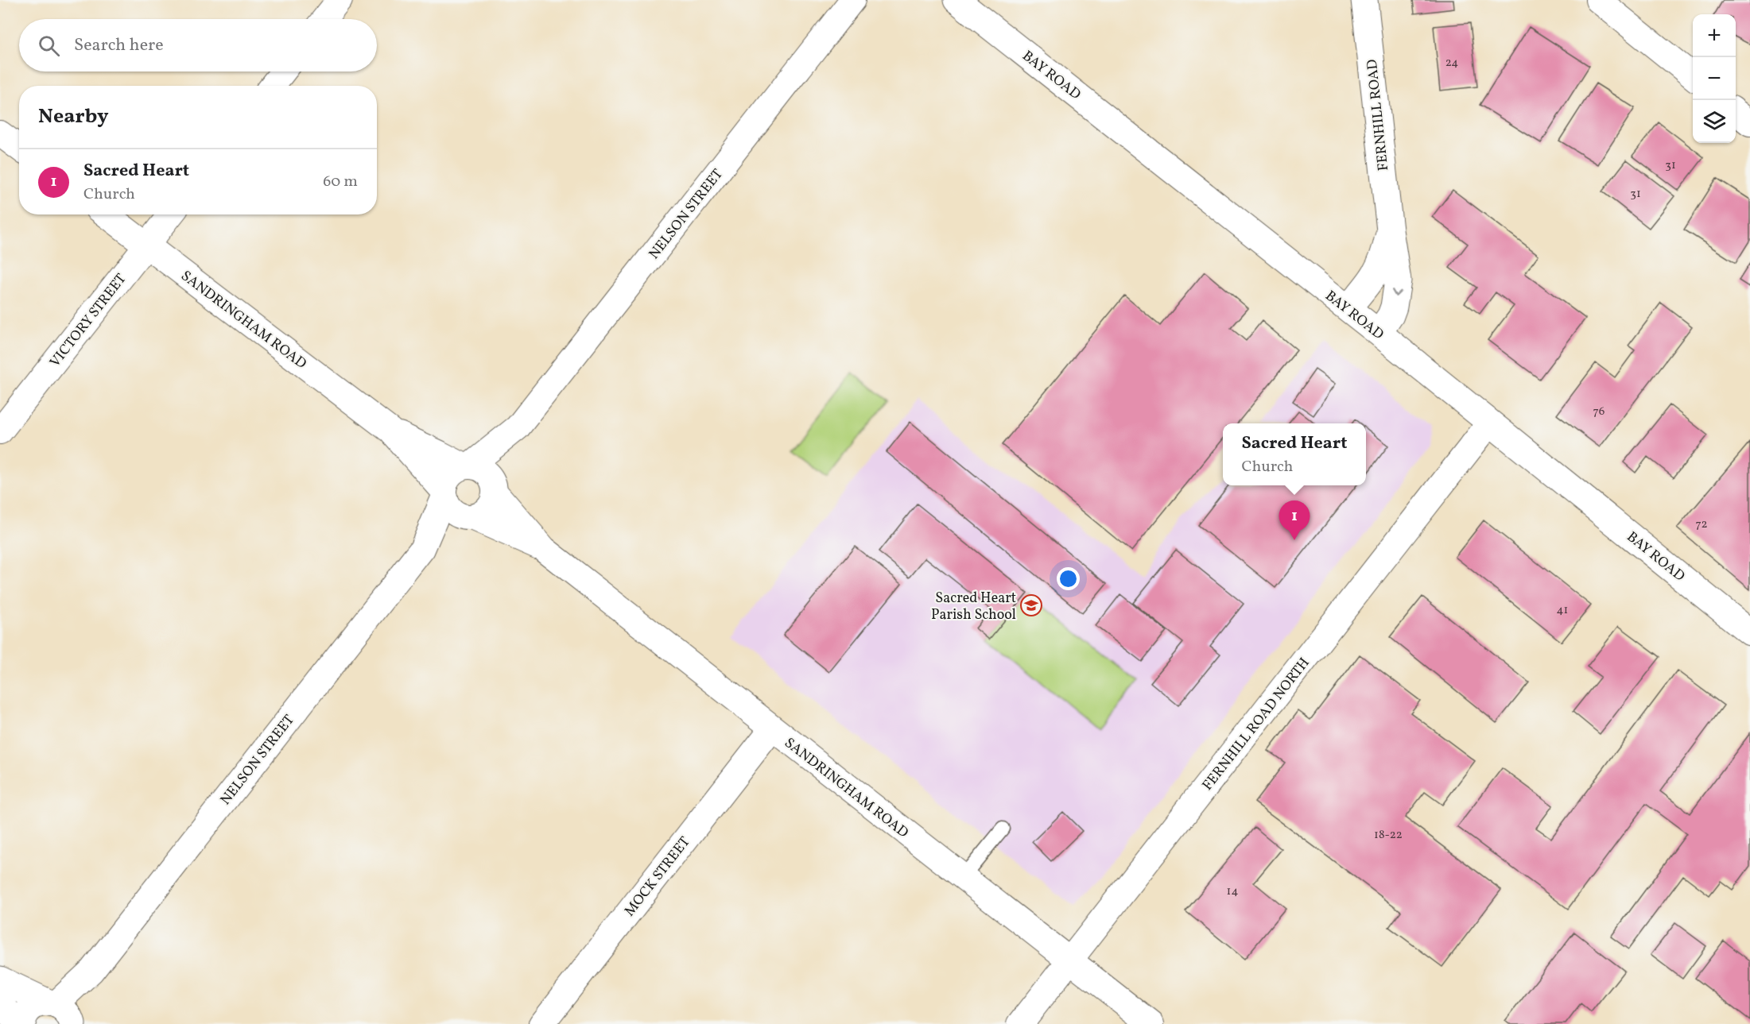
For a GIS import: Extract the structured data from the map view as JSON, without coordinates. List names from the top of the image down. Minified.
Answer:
{"streets":{"main road":["BAY ROAD","FERNHILL ROAD"],"street":["NELSON STREET","SANDRINGHAM ROAD","VICTORY STREET","FERNHILL ROAD NORTH","MOCK STREET"]},"crossings":[["BAY ROAD","FERNHILL ROAD"],["BAY ROAD","FERNHILL ROAD NORTH"],["NELSON STREET","SANDRINGHAM ROAD"],["SANDRINGHAM ROAD","VICTORY STREET"],["SANDRINGHAM ROAD","FERNHILL ROAD NORTH"],["SANDRINGHAM ROAD","MOCK STREET"]],"places":{"school or university":["Sacred Heart Parish School"]},"house_numbers":["24","31","31","76","72","41","18-22","14"],"page":{"map_buttons":["+","−"],"search":"Search here","heading":"Nearby","list":[{"mark":"1","name":"Sacred Heart","note":"Church","value":"60 m"}],"popup":["Sacred Heart","Church"],"pins":"1"}}
